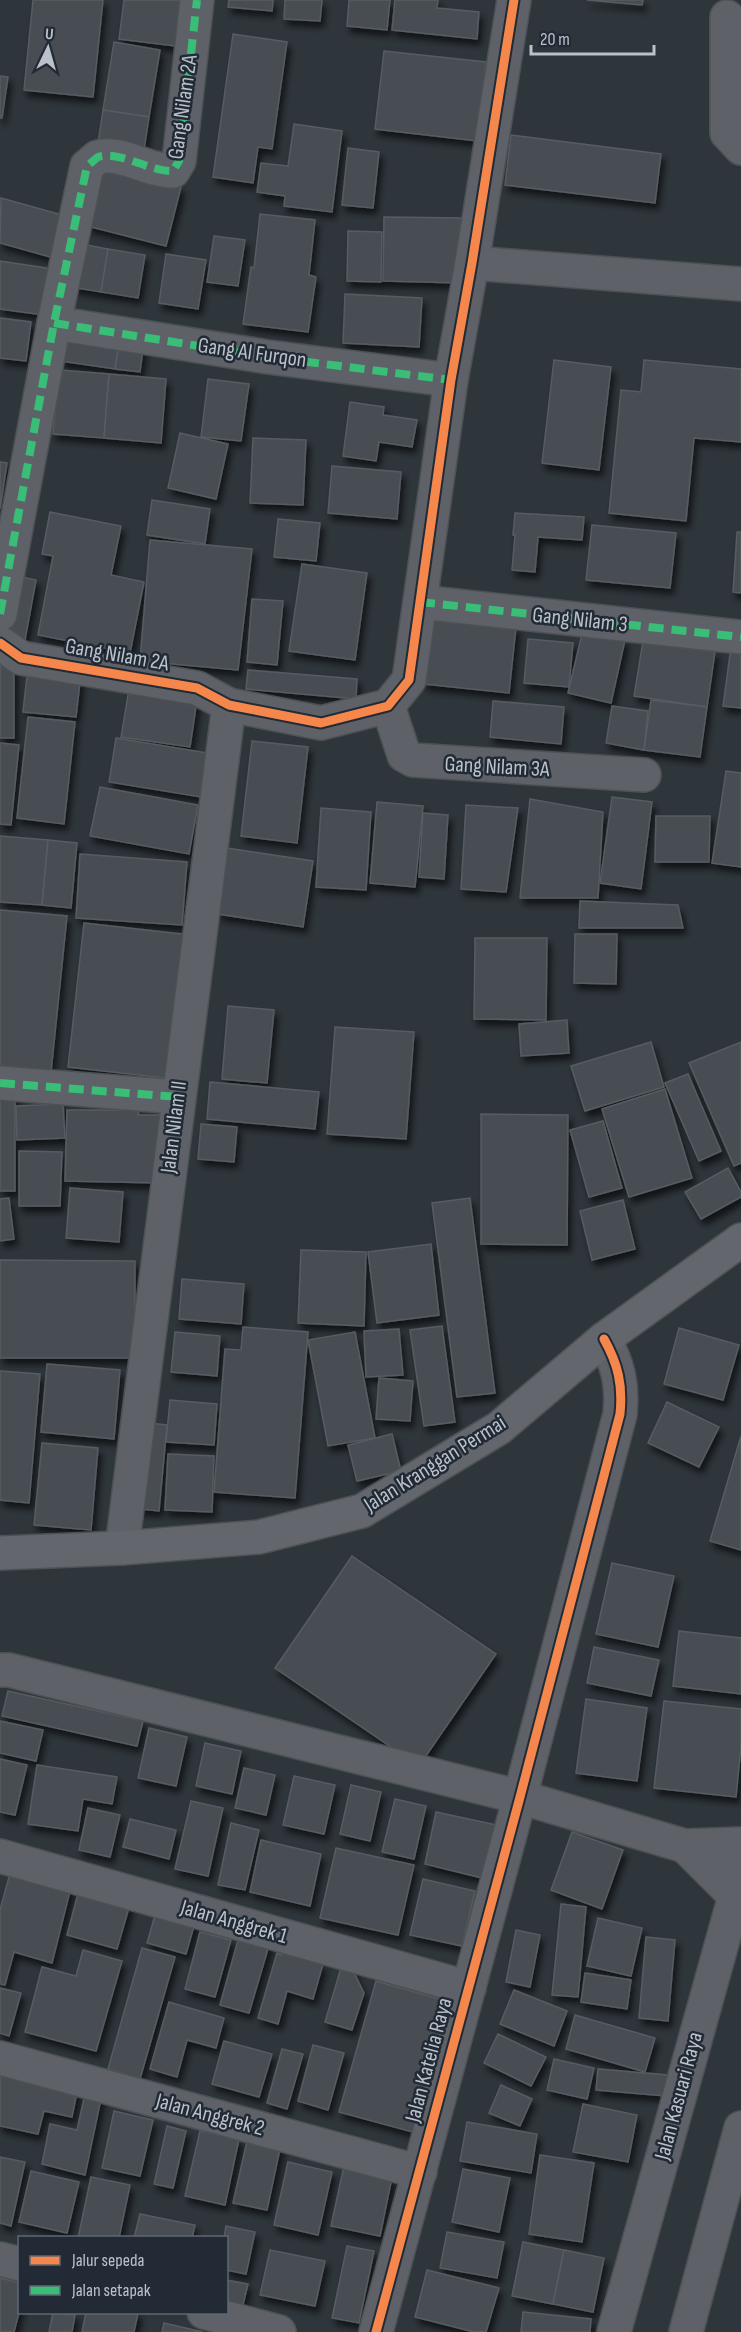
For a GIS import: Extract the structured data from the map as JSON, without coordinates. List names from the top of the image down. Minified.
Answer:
{"streets":{"street":["Gang Nilam 2A","Gang Al Furqon","Gang Nilam 3","Gang Nilam 3A","Jalan Nilam II","Jalan Kranggan Permai","Jalan Anggrek 1","Jalan Katelia Raya","Jalan Kasuari Raya","Jalan Anggrek 2"]},"crossings":[["Gang Nilam 2A","Gang Al Furqon"],["Gang Nilam 2A","Gang Nilam 3A"],["Gang Nilam 2A","Jalan Nilam II"],["Jalan Nilam II","Jalan Kranggan Permai"],["Jalan Kranggan Permai","Jalan Katelia Raya"],["Jalan Anggrek 1","Jalan Katelia Raya"],["Jalan Katelia Raya","Jalan Anggrek 2"]],"legend":["Jalur sepeda","Jalan setapak"],"scale_bar":"20 m","north":"top"}
